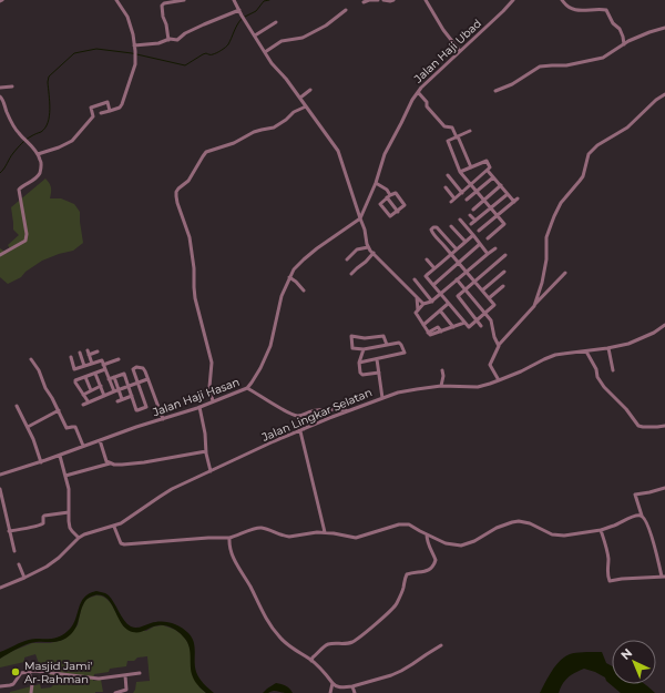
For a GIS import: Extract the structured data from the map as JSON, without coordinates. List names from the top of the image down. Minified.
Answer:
{"streets":{"street":["Jalan Haji Ubad","Jalan Haji Hasan","Jalan Lingkar Selatan"]},"crossings":[["Jalan Haji Ubad","Jalan Haji Hasan"]],"places":["Masjid Jami' Ar-Rahman"],"north":"top left"}
